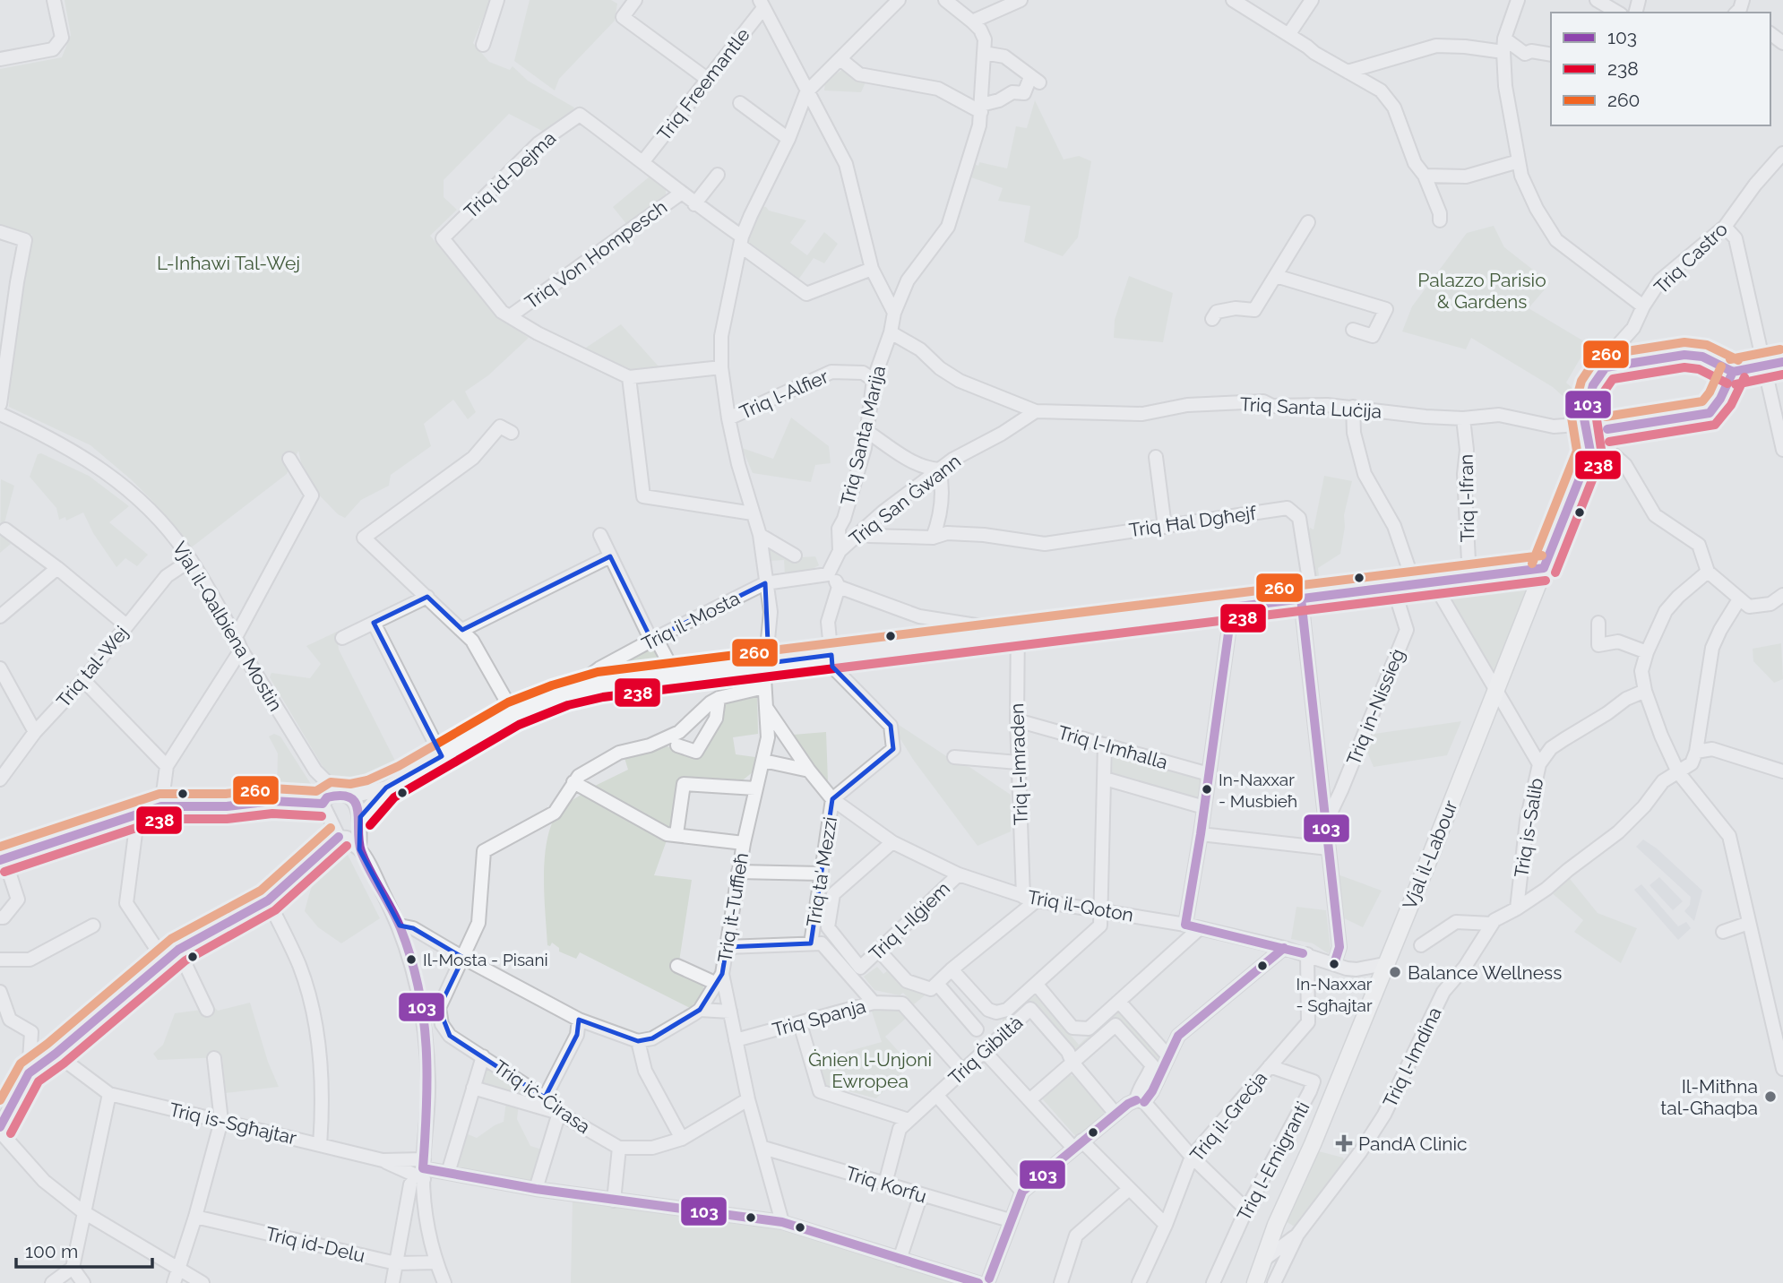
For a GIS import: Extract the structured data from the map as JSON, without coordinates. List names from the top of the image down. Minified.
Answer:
{"streets":{"main road":["Vjal il-Labour"],"street":["Triq Freemantle","Triq id-Dejma","Triq Von Hompesch","Triq Castro","Triq l-Alfier","Triq Santa Luċija","Triq Santa Marija","Triq l-Ifran","Triq San Ġwann","Triq Ħal Dgħejf","Triq il-Mosta","Vjal il-Qalbiena Mostin","Triq tal-Wej","Triq in-Nissieġ","Triq l-Imħalla","Triq l-Imraden","Triq is-Salib","Triq ta' Mezzi","Triq il-Qoton","Triq it-Tuffieħ","Triq l-Ilġiem","Triq Spanja","Triq Ġibiltà","Triq l-Imdina","Triq iċ-Ċirasa","Triq il-Greċja","Triq is-Sgħajtar","Triq l-Emigranti","Triq Korfu","Triq id-Delu"]},"crossings":[["Triq Freemantle","Triq id-Dejma"],["Triq id-Dejma","Triq Von Hompesch"],["Triq l-Alfier","Triq Santa Marija"],["Triq l-Alfier","Triq it-Tuffieħ"],["Triq Santa Luċija","Triq l-Ifran"],["Triq Santa Luċija","Triq San Ġwann"],["Triq Santa Marija","Triq San Ġwann"],["Triq Santa Marija","Triq il-Mosta"],["Triq San Ġwann","Triq Ħal Dgħejf"],["Triq Ħal Dgħejf","Triq in-Nissieġ"],["Triq Ħal Dgħejf","Triq il-Qoton"],["Triq il-Mosta","Triq it-Tuffieħ"],["Vjal il-Qalbiena Mostin","Triq tal-Wej"],["Triq l-Imħalla","Triq l-Imraden"],["Triq l-Imraden","Triq il-Qoton"],["Triq is-Salib","Triq l-Imdina"],["Vjal il-Labour","Triq il-Qoton"],["Vjal il-Labour","Triq l-Imdina"],["Triq ta' Mezzi","Triq il-Qoton"],["Triq il-Qoton","Triq it-Tuffieħ"],["Triq il-Qoton","Triq l-Ilġiem"],["Triq il-Qoton","Triq il-Greċja"],["Triq it-Tuffieħ","Triq Spanja"],["Triq it-Tuffieħ","Triq is-Sgħajtar"],["Triq it-Tuffieħ","Triq Korfu"],["Triq Spanja","Triq Ġibiltà"],["Triq Ġibiltà","Triq Korfu"],["Triq il-Greċja","Triq l-Emigranti"]],"parks":["L-Inħawi Tal-Wej","Palazzo Parisio & Gardens","Ġnien l-Unjoni Ewropea"],"places":{"other":["In-Naxxar - Musbieħ","Il-Mosta - Pisani","In-Naxxar - Sgħajtar","Balance Wellness","Il-Mitħna tal-Għaqba"],"health":["PandA Clinic"]},"lines":["transit line 260","transit line 103","transit line 238"],"legend":["103","238","260"],"scale_bar":"100 m"}
